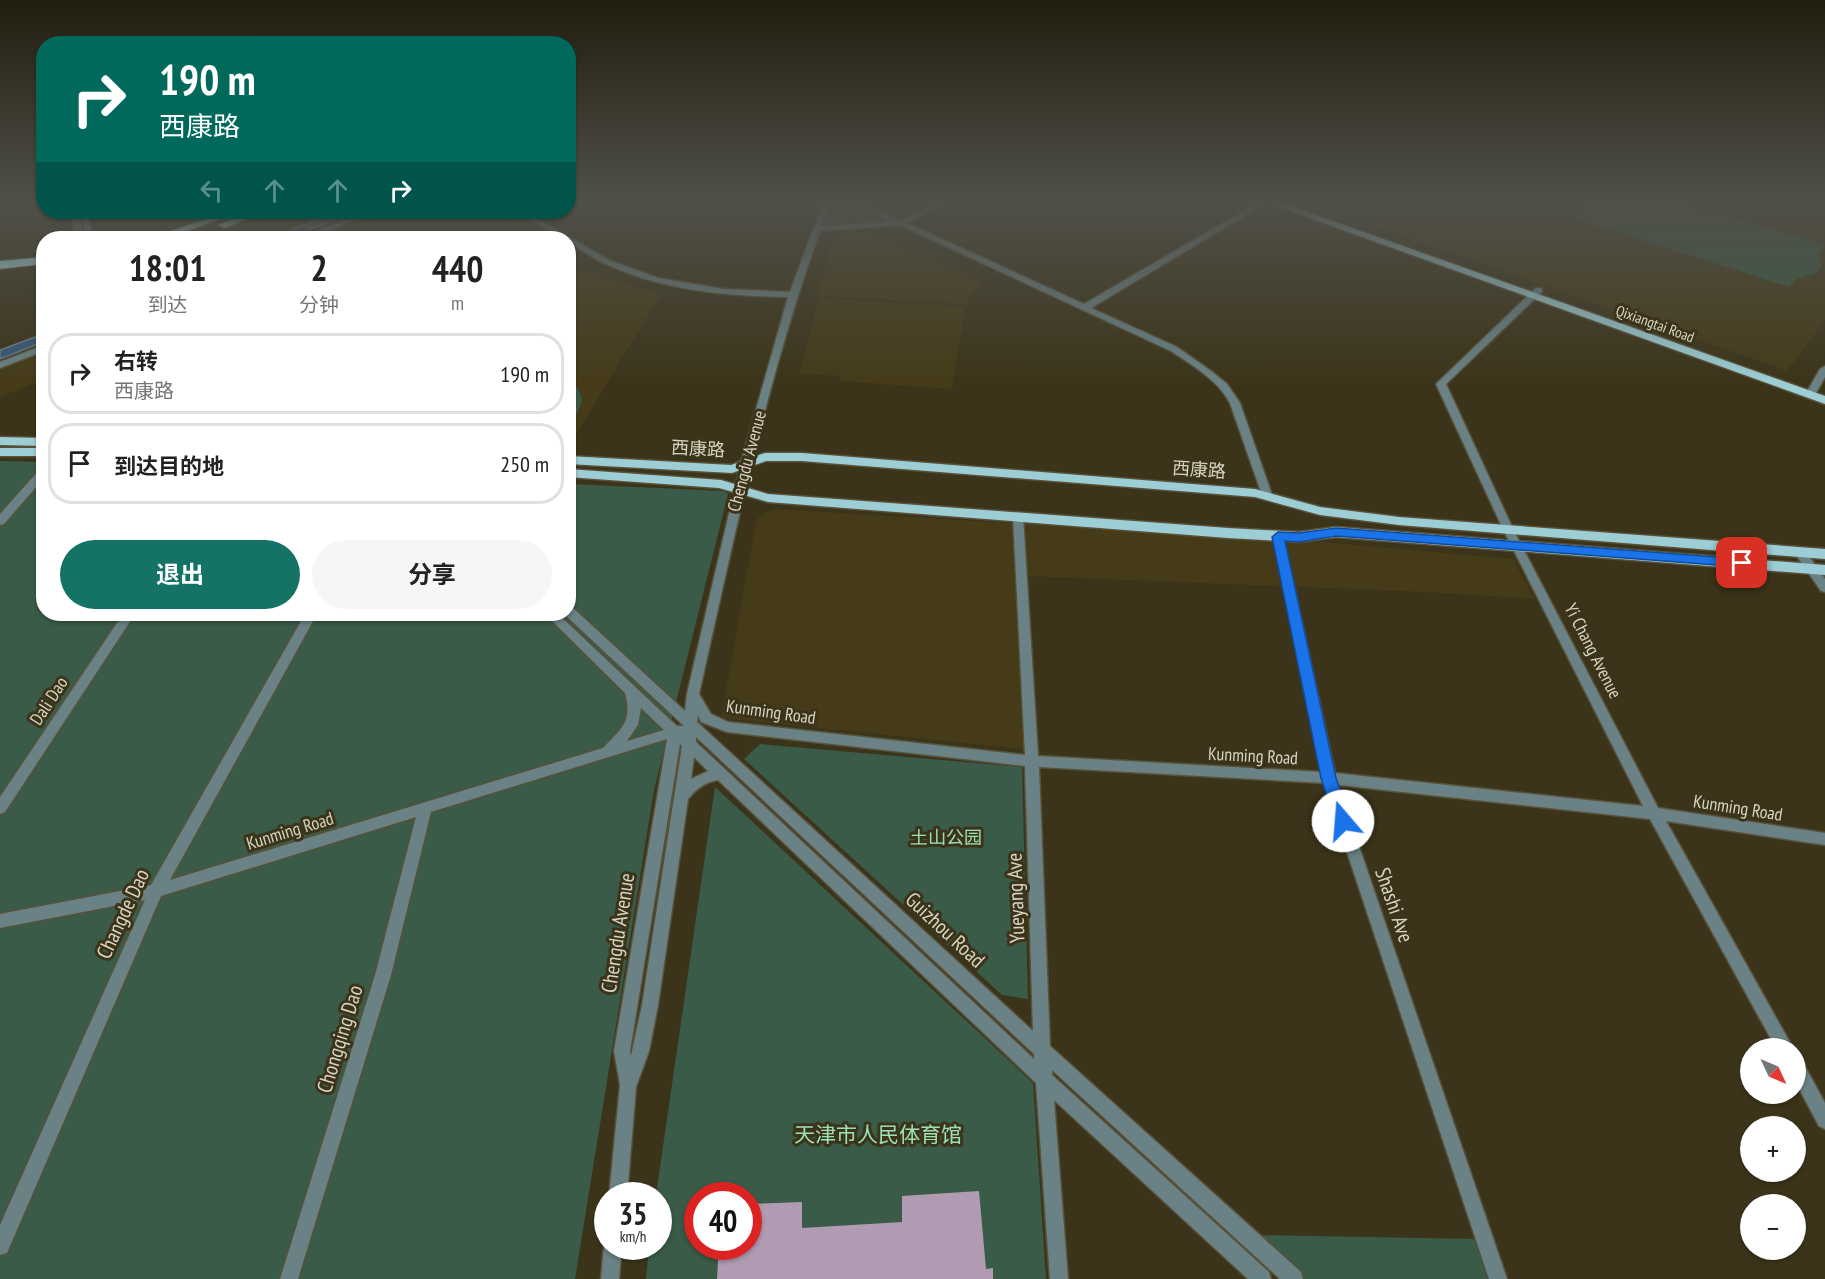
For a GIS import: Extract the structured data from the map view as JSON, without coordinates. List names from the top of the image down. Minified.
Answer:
{"streets":{"main road":["Qixiangtai Road","西康路"],"street":["Chengdu Avenue","Yi Chang Avenue","Dali Dao","Kunming Road","Yueyang Ave","Shashi Ave","Changde Dao","Guizhou Road","Chongqing Dao"]},"crossings":[["Qixiangtai Road","Yi Chang Avenue"],["西康路","Chengdu Avenue"],["西康路","Yi Chang Avenue"],["西康路","Yueyang Ave"],["西康路","Shashi Ave"],["Chengdu Avenue","Kunming Road"],["Chengdu Avenue","Guizhou Road"],["Yi Chang Avenue","Kunming Road"],["Kunming Road","Yueyang Ave"],["Kunming Road","Shashi Ave"],["Kunming Road","Changde Dao"],["Kunming Road","Chongqing Dao"],["Yueyang Ave","Guizhou Road"]],"parks":["土山公园","天津市人民体育馆"],"north":"bottom right","page":{"turn":["190 m","西康路"],"eta":["18:01","到达","2","分钟","440","m"],"list":[{"name":"右转","note":"西康路","value":"190 m"},{"name":"到达目的地","value":"250 m"}],"buttons":["退出","分享"],"map_buttons":["+","−"],"speed":"35 km/h","limit":"40"}}
